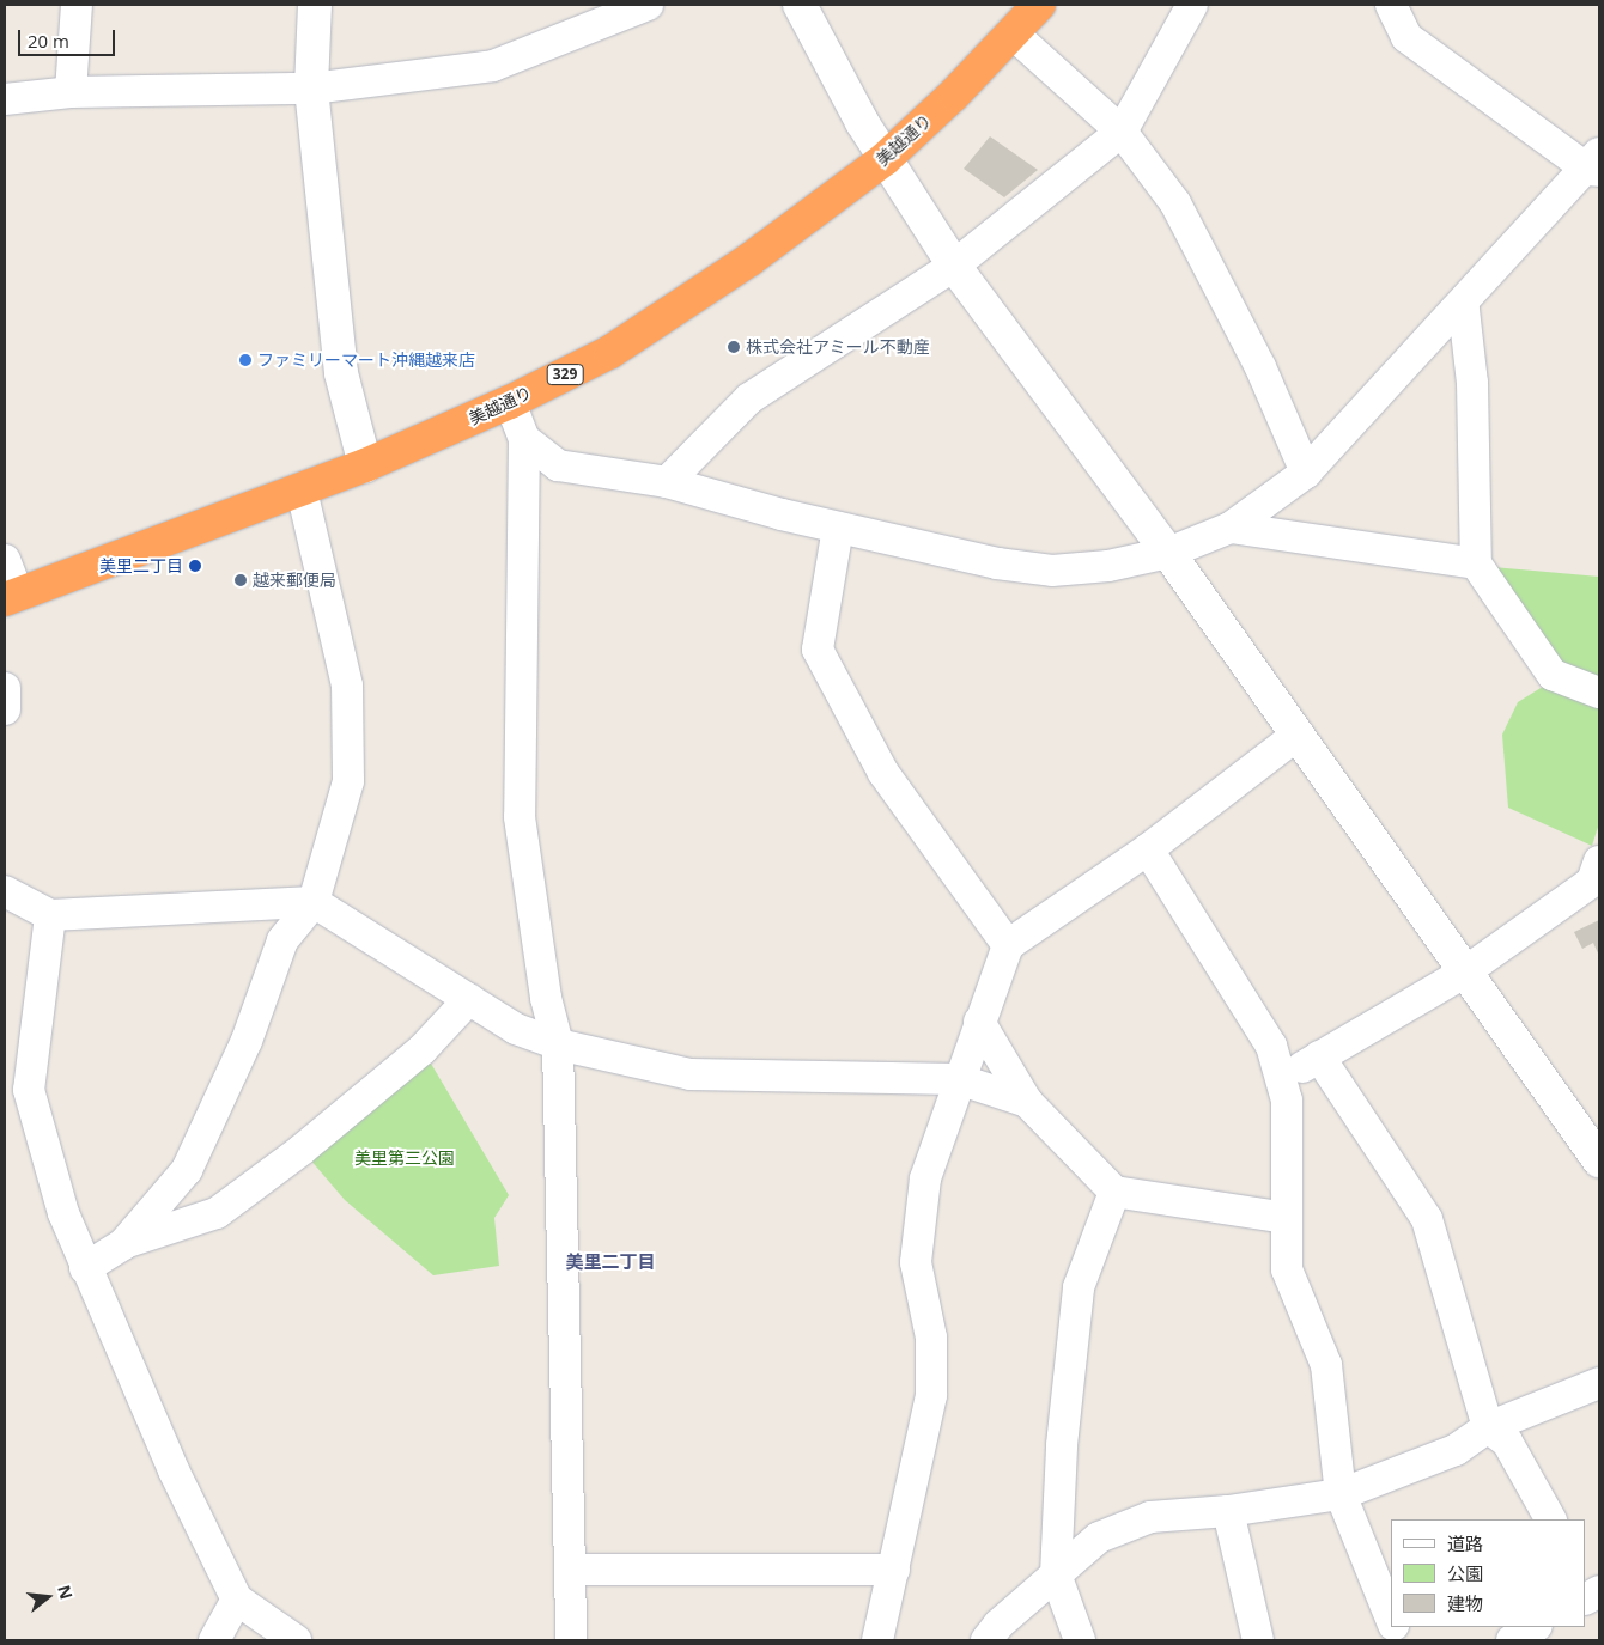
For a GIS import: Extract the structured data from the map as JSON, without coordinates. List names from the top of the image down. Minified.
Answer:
{"streets":{"highway":["美越通り","329"]},"districts":["美里二丁目"],"parks":["美里第三公園"],"places":["株式会社アミール不動産","ファミリーマート沖縄越来店","美里二丁目","越来郵便局"],"legend":["道路","公園","建物"],"scale_bar":"20 m","north":"right"}
